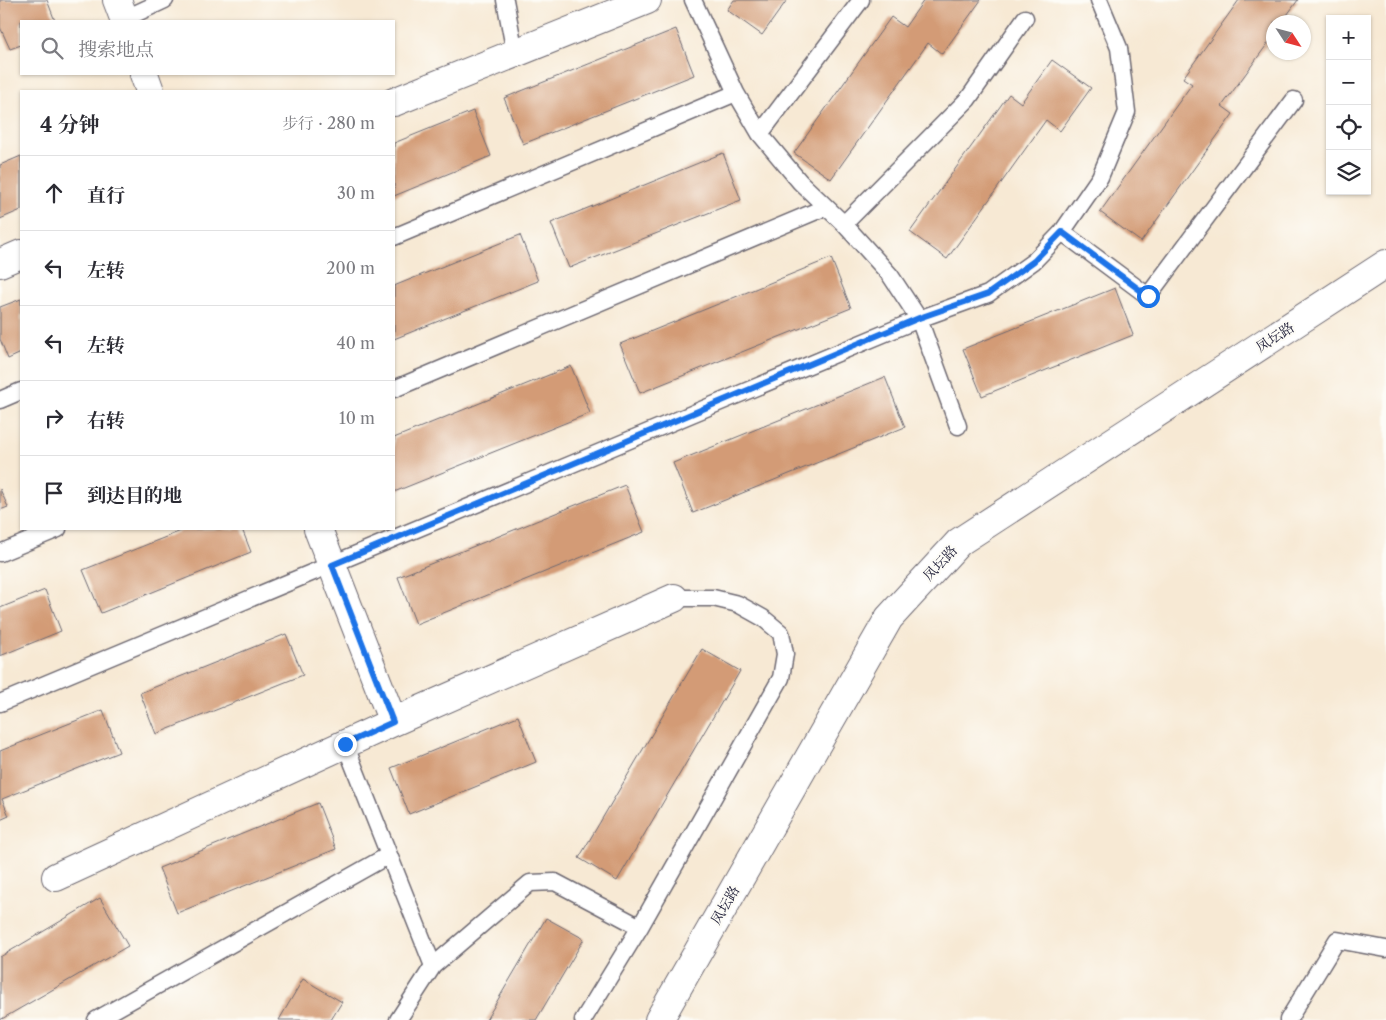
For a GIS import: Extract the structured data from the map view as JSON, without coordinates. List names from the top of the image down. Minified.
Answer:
{"streets":{"street":["凤坛路"]},"north":"bottom right","page":{"map_buttons":["+","−"],"search":"搜索地点","heading":["4 分钟","步行 · 280 m"],"list":[["直行","30 m"],["左转","200 m"],["左转","40 m"],["右转","10 m"],"到达目的地"]}}
